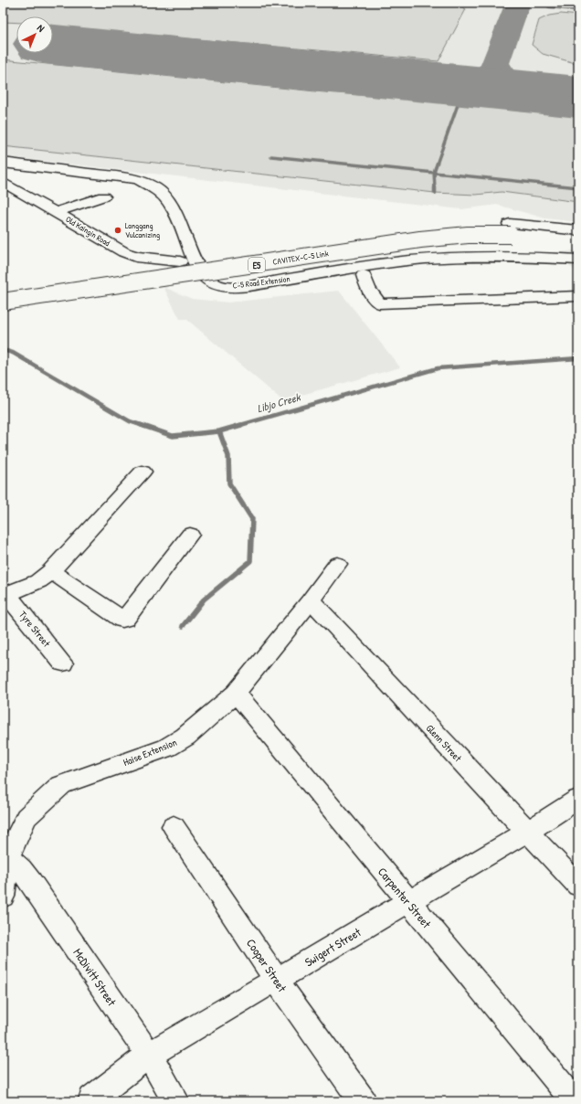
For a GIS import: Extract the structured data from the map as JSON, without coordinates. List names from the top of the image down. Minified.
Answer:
{"streets":{"main road":["CAVITEX–C-5 Link","E5","C-5 Road Extension"],"street":["Old Kaingin Road","Tyre Street","Glenn Street","Haise Extension","Carpenter Street","Swigert Street","Cooper Street","McDivitt Street"]},"crossings":[["Old Kaingin Road","C-5 Road Extension"],["Glenn Street","Haise Extension"],["Glenn Street","Swigert Street"],["Haise Extension","Carpenter Street"],["Haise Extension","McDivitt Street"],["Carpenter Street","Swigert Street"],["Swigert Street","Cooper Street"],["Swigert Street","McDivitt Street"]],"water":["Libjo Creek"],"places":["Langgang Vulcanizing"],"north":"top right"}
